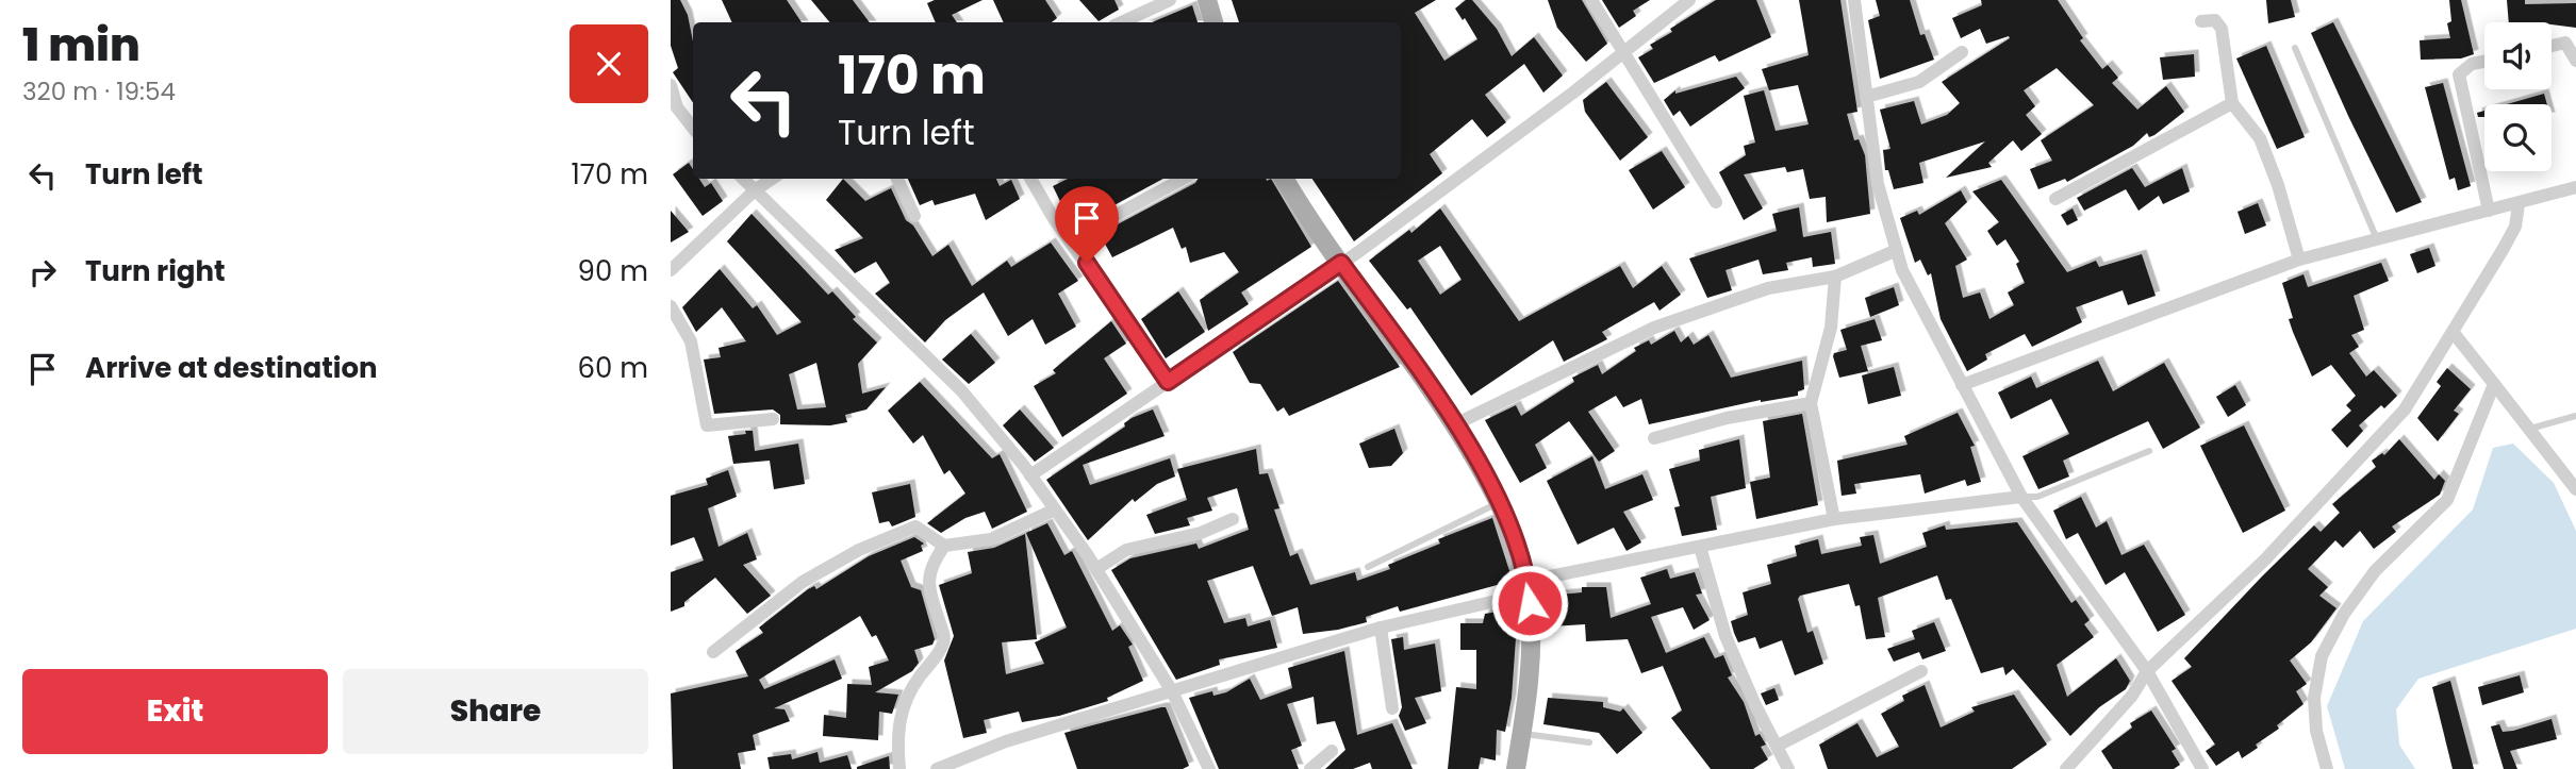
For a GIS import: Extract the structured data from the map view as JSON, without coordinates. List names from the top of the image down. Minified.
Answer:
{"page":{"heading":["1 min","320 m · 19:54"],"turn":["170 m","Turn left"],"list":[{"name":"Turn left","value":"170 m"},{"name":"Turn right","value":"90 m"},{"name":"Arrive at destination","value":"60 m"}],"buttons":["Exit","Share"]}}
